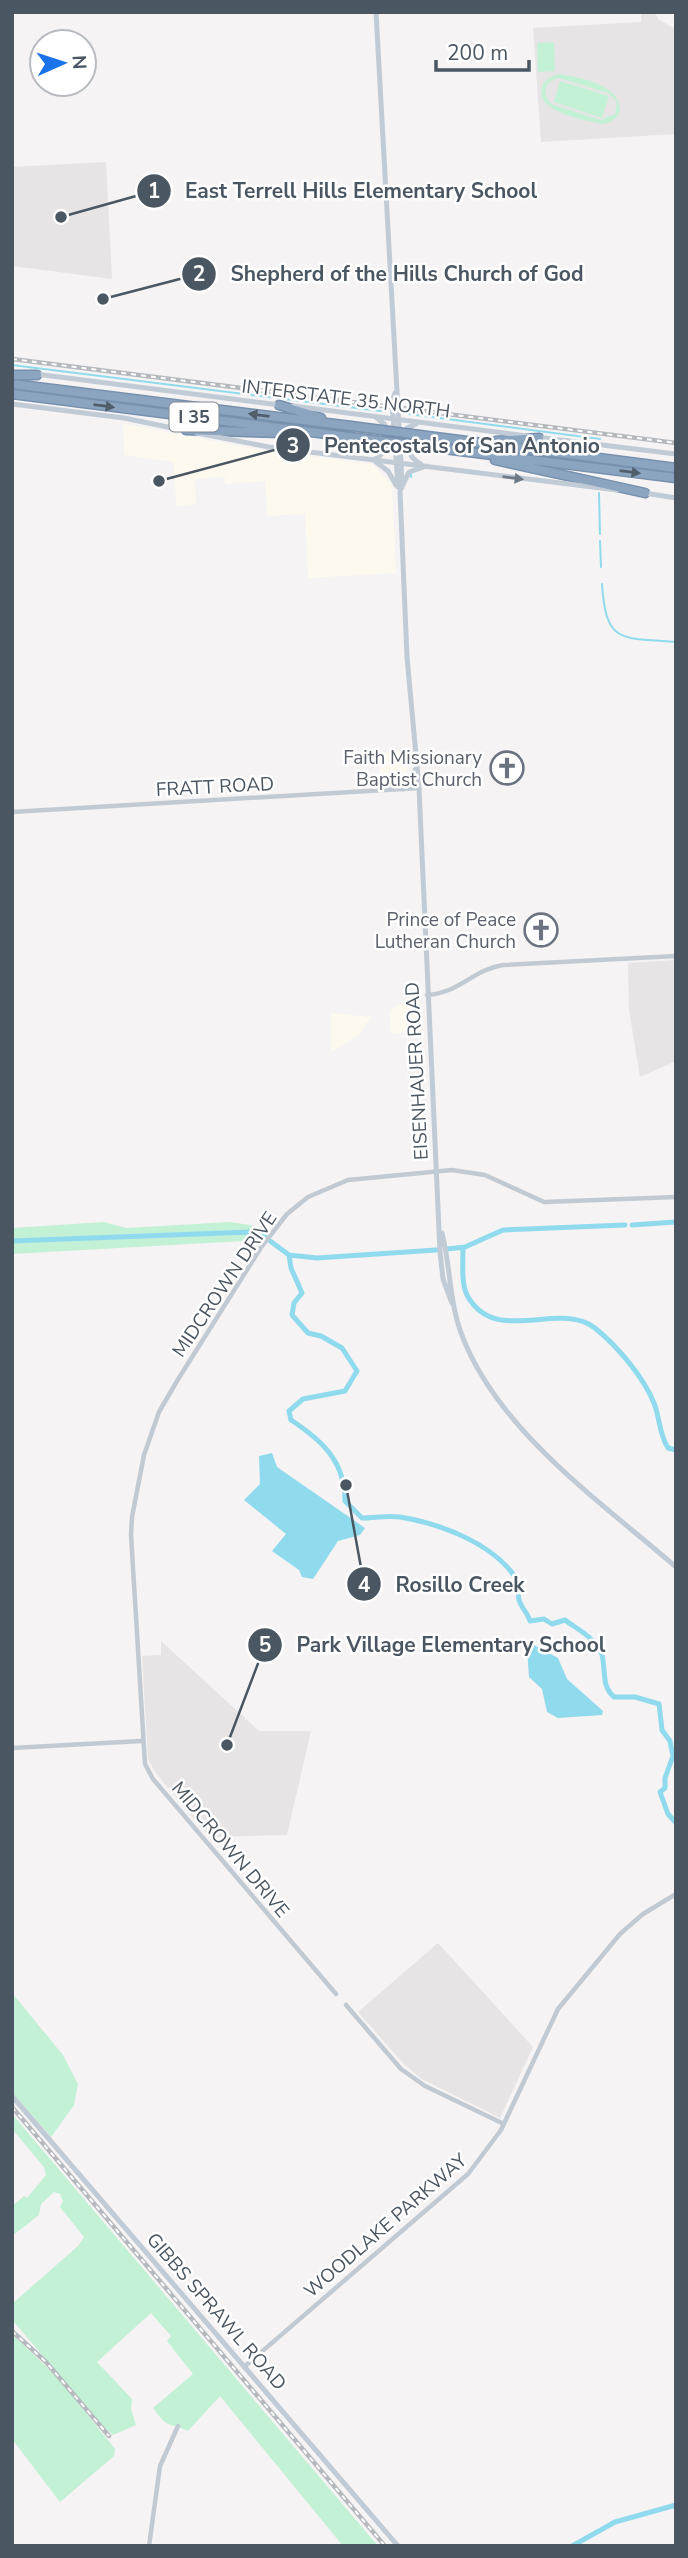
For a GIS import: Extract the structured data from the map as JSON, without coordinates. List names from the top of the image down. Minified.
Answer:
{"streets":{"highway":["I 35"],"main road":["INTERSTATE 35 NORTH","EISENHAUER ROAD","GIBBS SPRAWL ROAD"],"street":["FRATT ROAD","MIDCROWN DRIVE","WOODLAKE PARKWAY"]},"crossings":[["INTERSTATE 35 NORTH","EISENHAUER ROAD"],["FRATT ROAD","EISENHAUER ROAD"],["EISENHAUER ROAD","MIDCROWN DRIVE"],["WOODLAKE PARKWAY","GIBBS SPRAWL ROAD"]],"places":{"other":["East Terrell Hills Elementary School","Shepherd of the Hills Church of God","Pentecostals of San Antonio","Rosillo Creek","Park Village Elementary School"],"church":["Faith Missionary Baptist Church","Prince of Peace Lutheran Church"]},"scale_bar":"200 m","north":"right"}
